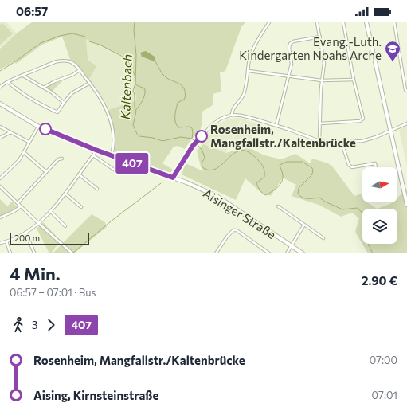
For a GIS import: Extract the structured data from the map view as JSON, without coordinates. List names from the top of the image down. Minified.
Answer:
{"streets":{"main road":["Aisinger Straße"]},"water":["Kaltenbach"],"places":{"school or university":["Evang.-Luth. Kindergarten Noahs Arche"],"other":["Rosenheim, Mangfallstr./Kaltenbrücke"]},"lines":["bus line 407"],"scale_bar":"200 m","north":"right","page":{"status":"06:57","on_map":"407","scale":"200 m","heading":["4 Min.","06:57 – 07:01 · Bus","2.90 €"],"legs":["3","407"],"list":[{"name":"Rosenheim, Mangfallstr./Kaltenbrücke","value":"07:00"},{"name":"Aising, Kirnsteinstraße","value":"07:01"}]}}
